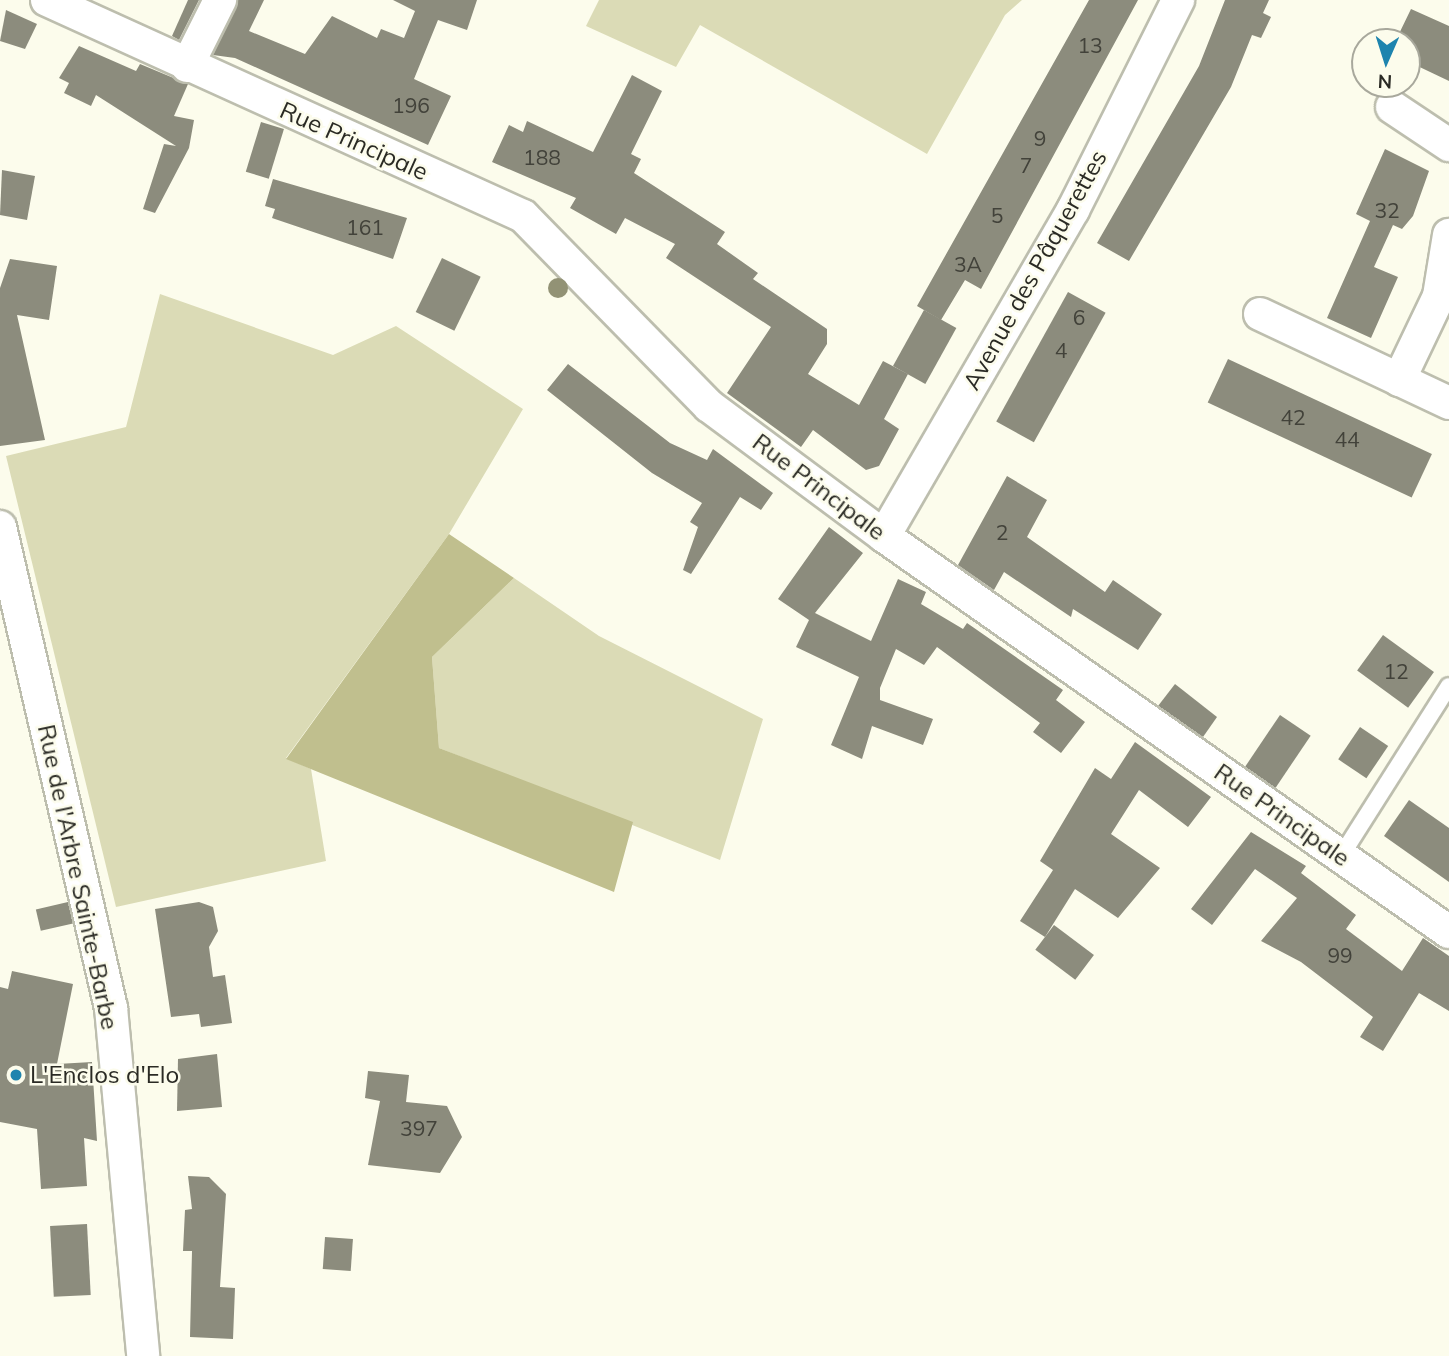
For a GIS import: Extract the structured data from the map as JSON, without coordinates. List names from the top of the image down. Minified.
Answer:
{"streets":{"street":["Rue Principale","Avenue des Pâquerettes","Rue de l'Arbre Sainte-Barbe"]},"crossings":[["Rue Principale","Avenue des Pâquerettes"]],"places":["L'Enclos d'Elo"],"house_numbers":["13","196","9","188","7","32","5","161","3A","6","4","42","44","2","12","99","397"],"north":"bottom"}
